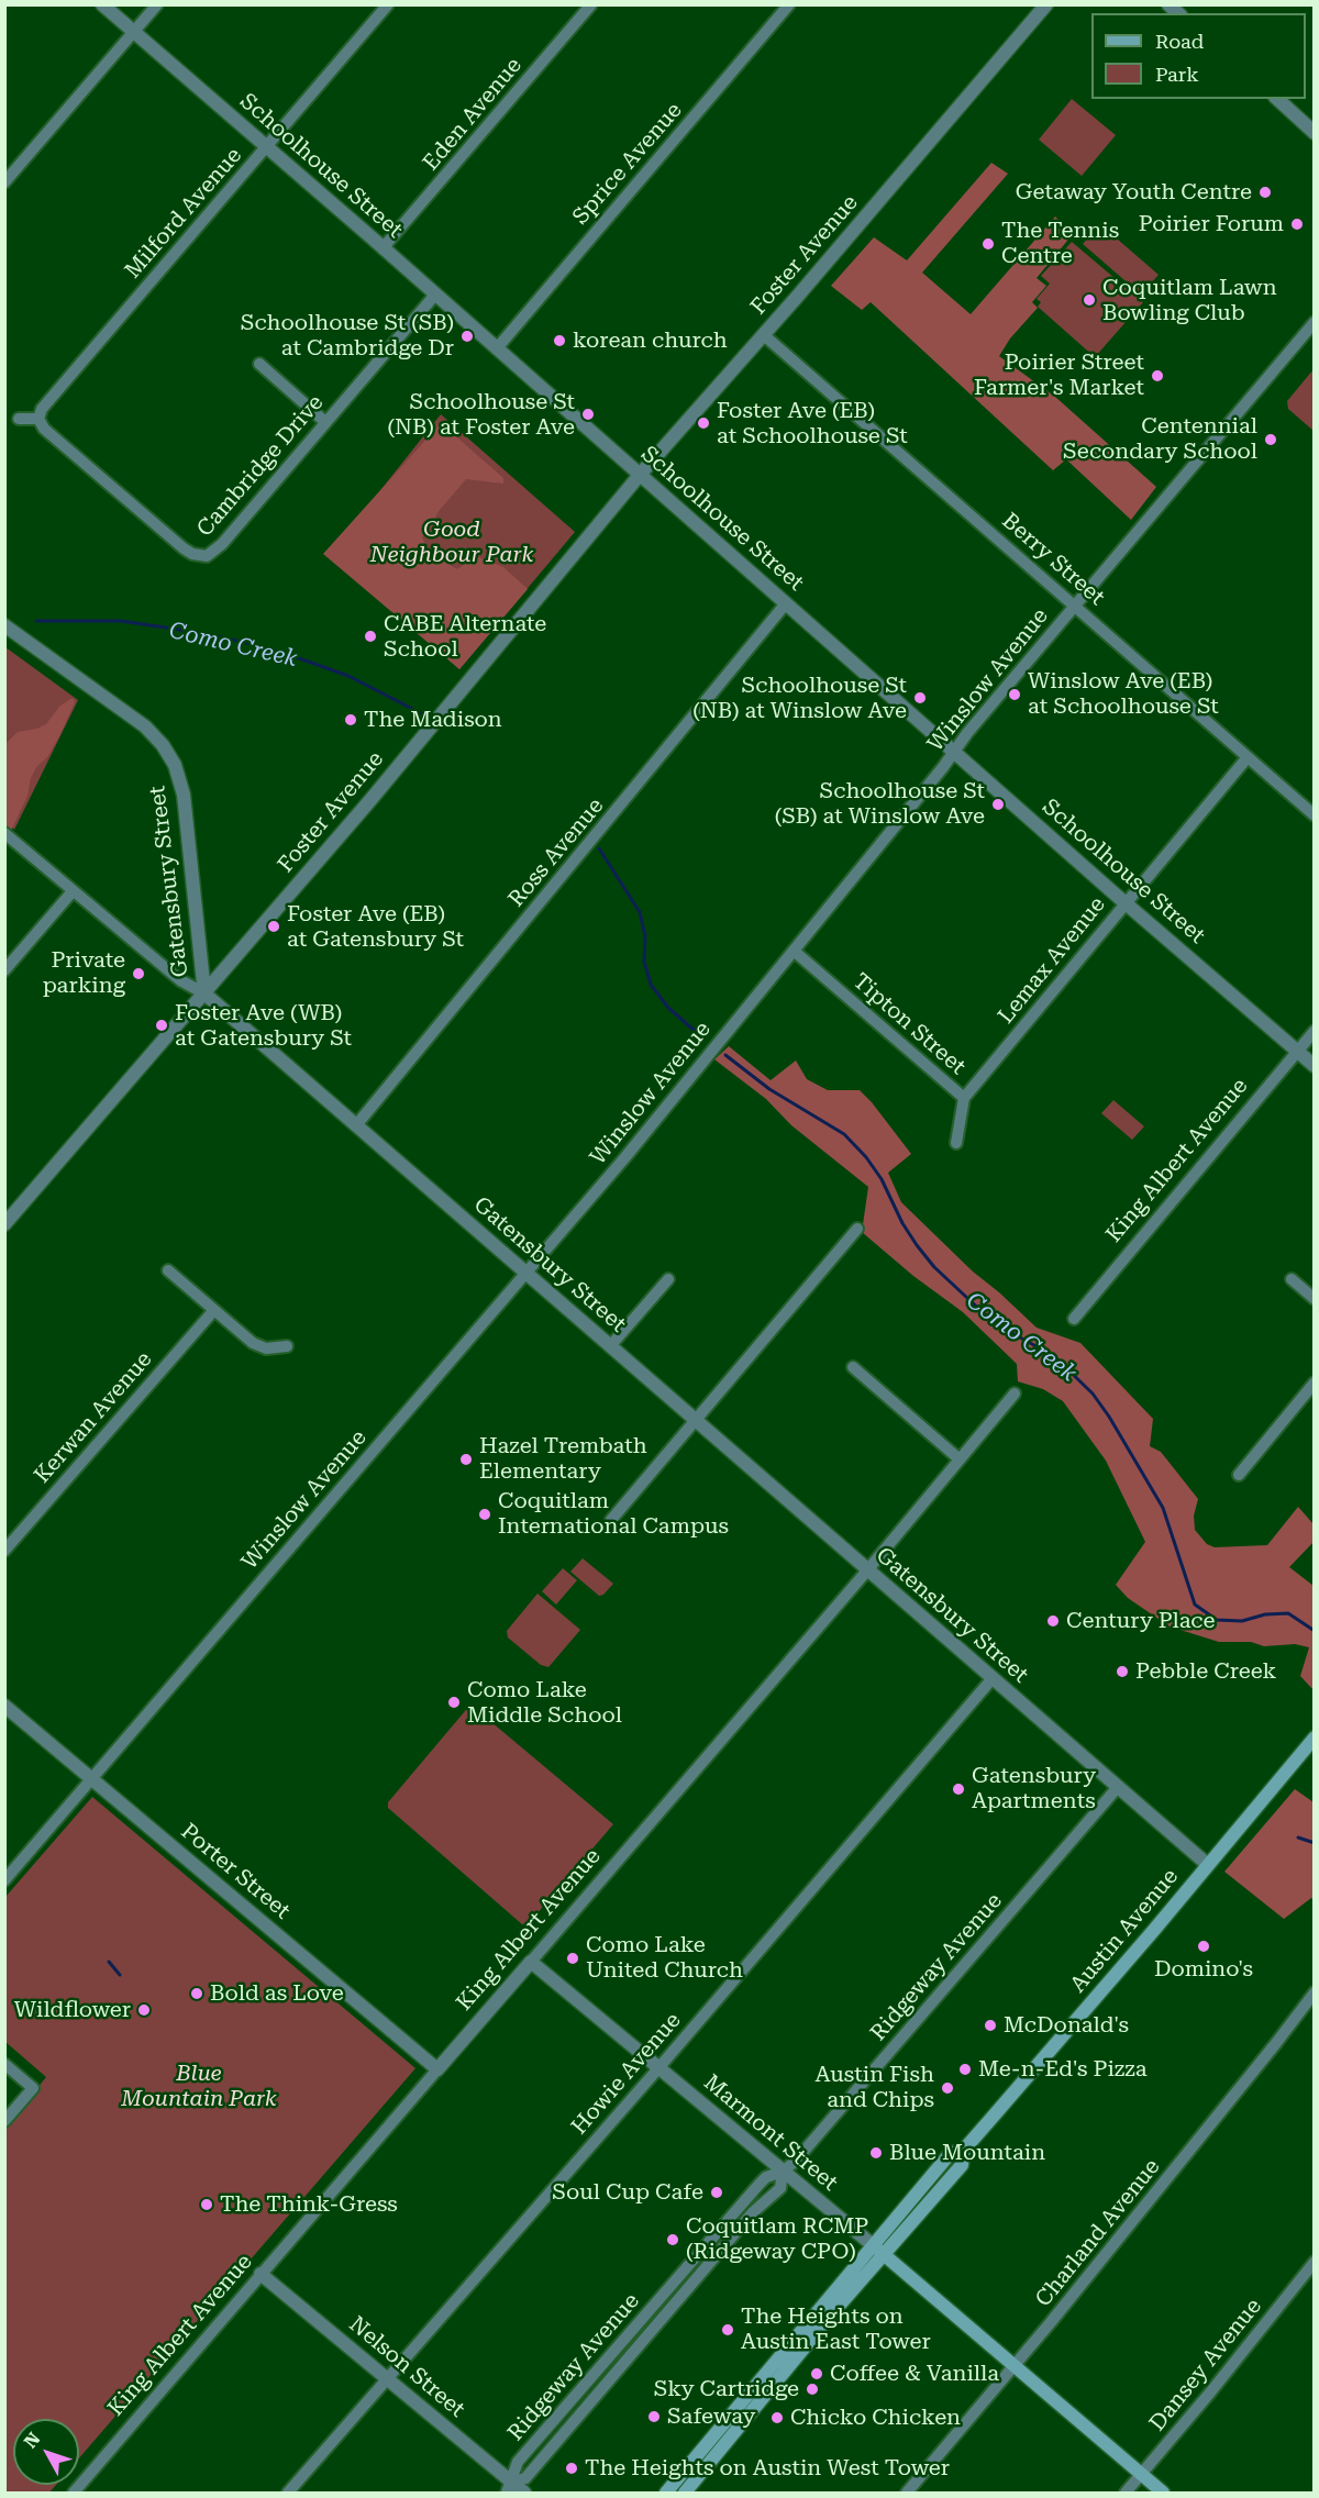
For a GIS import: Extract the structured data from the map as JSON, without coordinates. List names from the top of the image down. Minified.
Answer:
{"streets":{"main road":["Austin Avenue","Marmont Street"],"street":["Eden Avenue","Sprice Avenue","Schoolhouse Street","Milford Avenue","Foster Avenue","Cambridge Drive","Berry Street","Winslow Avenue","Ross Avenue","Gatensbury Street","Lemax Avenue","Tipton Street","King Albert Avenue","Kerwan Avenue","Porter Street","Ridgeway Avenue","Howie Avenue","Charland Avenue","Dansey Avenue","Nelson Street"]},"crossings":[["Eden Avenue","Schoolhouse Street"],["Sprice Avenue","Schoolhouse Street"],["Schoolhouse Street","Milford Avenue"],["Schoolhouse Street","Foster Avenue"],["Schoolhouse Street","Cambridge Drive"],["Schoolhouse Street","Winslow Avenue"],["Schoolhouse Street","Ross Avenue"],["Schoolhouse Street","Lemax Avenue"],["Schoolhouse Street","King Albert Avenue"],["Milford Avenue","Cambridge Drive"],["Foster Avenue","Berry Street"],["Foster Avenue","Gatensbury Street"],["Berry Street","Winslow Avenue"],["Berry Street","Lemax Avenue"],["Winslow Avenue","Gatensbury Street"],["Winslow Avenue","Tipton Street"],["Winslow Avenue","Porter Street"],["Ross Avenue","Gatensbury Street"],["Gatensbury Street","King Albert Avenue"],["Gatensbury Street","Austin Avenue"],["Gatensbury Street","Ridgeway Avenue"],["Gatensbury Street","Howie Avenue"],["Lemax Avenue","Tipton Street"],["King Albert Avenue","Porter Street"],["King Albert Avenue","Marmont Street"],["King Albert Avenue","Nelson Street"],["Austin Avenue","Marmont Street"],["Ridgeway Avenue","Marmont Street"],["Ridgeway Avenue","Nelson Street"],["Howie Avenue","Marmont Street"],["Howie Avenue","Nelson Street"],["Marmont Street","Charland Avenue"],["Marmont Street","Dansey Avenue"]],"water":["Como Creek"],"parks":["Good Neighbour Park","Blue Mountain Park"],"places":["Getaway Youth Centre","Poirier Forum","The Tennis Centre","Coquitlam Lawn Bowling Club","Schoolhouse St (SB) at Cambridge Dr","korean church","Poirier Street Farmer's Market","Schoolhouse St (NB) at Foster Ave","Foster Ave (EB) at Schoolhouse St","Centennial Secondary School","CABE Alternate School","Winslow Ave (EB) at Schoolhouse St","Schoolhouse St (NB) at Winslow Ave","The Madison","Schoolhouse St (SB) at Winslow Ave","Foster Ave (EB) at Gatensbury St","Private parking","Foster Ave (WB) at Gatensbury St","Hazel Trembath Elementary","Coquitlam International Campus","Century Place","Pebble Creek","Como Lake Middle School","Gatensbury Apartments","Domino's","Como Lake United Church","Bold as Love","Wildflower","McDonald's","Me-n-Ed's Pizza","Austin Fish and Chips","Blue Mountain","Soul Cup Cafe","The Think-Gress","Coquitlam RCMP (Ridgeway CPO)","The Heights on Austin East Tower","Coffee & Vanilla","Sky Cartridge","Safeway","Chicko Chicken","The Heights on Austin West Tower"],"legend":["Road","Park"],"north":"top left"}
